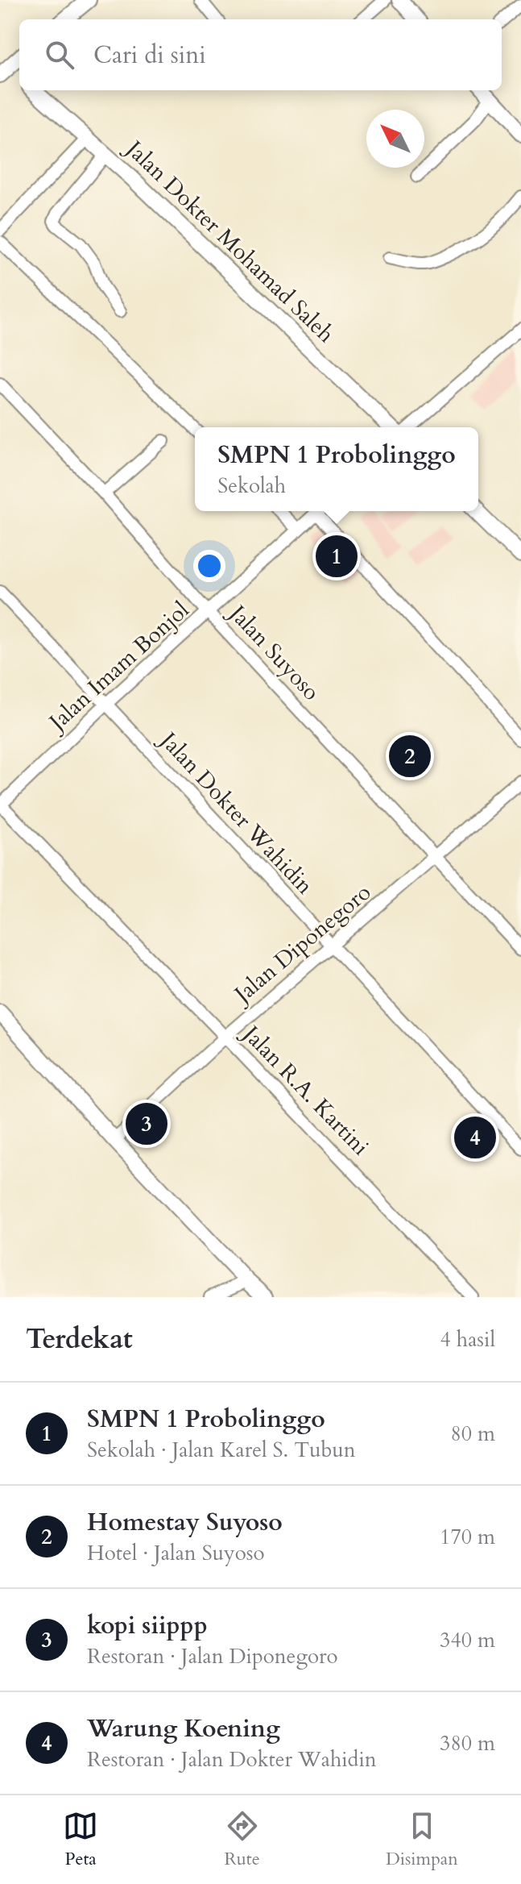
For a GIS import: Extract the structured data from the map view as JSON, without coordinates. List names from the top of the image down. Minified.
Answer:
{"streets":{"main road":["Jalan Dokter Mohamad Saleh"],"street":["Jalan Suyoso","Jalan Imam Bonjol","Jalan Dokter Wahidin","Jalan Diponegoro","Jalan R.A. Kartini"]},"crossings":[["Jalan Suyoso","Jalan Imam Bonjol"],["Jalan Suyoso","Jalan Diponegoro"],["Jalan Imam Bonjol","Jalan Dokter Wahidin"],["Jalan Imam Bonjol","Jalan R.A. Kartini"],["Jalan Dokter Wahidin","Jalan Diponegoro"],["Jalan Diponegoro","Jalan R.A. Kartini"]],"north":"top left","page":{"search":"Cari di sini","popup":["SMPN 1 Probolinggo","Sekolah"],"pins":["1","2","3","4"],"heading":["Terdekat","4 hasil"],"list":[{"mark":"1","name":"SMPN 1 Probolinggo","note":"Sekolah · Jalan Karel S. Tubun","value":"80 m"},{"mark":"2","name":"Homestay Suyoso","note":"Hotel · Jalan Suyoso","value":"170 m"},{"mark":"3","name":"kopi siippp","note":"Restoran · Jalan Diponegoro","value":"340 m"},{"mark":"4","name":"Warung Koening","note":"Restoran · Jalan Dokter Wahidin","value":"380 m"}],"nav":["Peta","Rute","Disimpan"]}}
